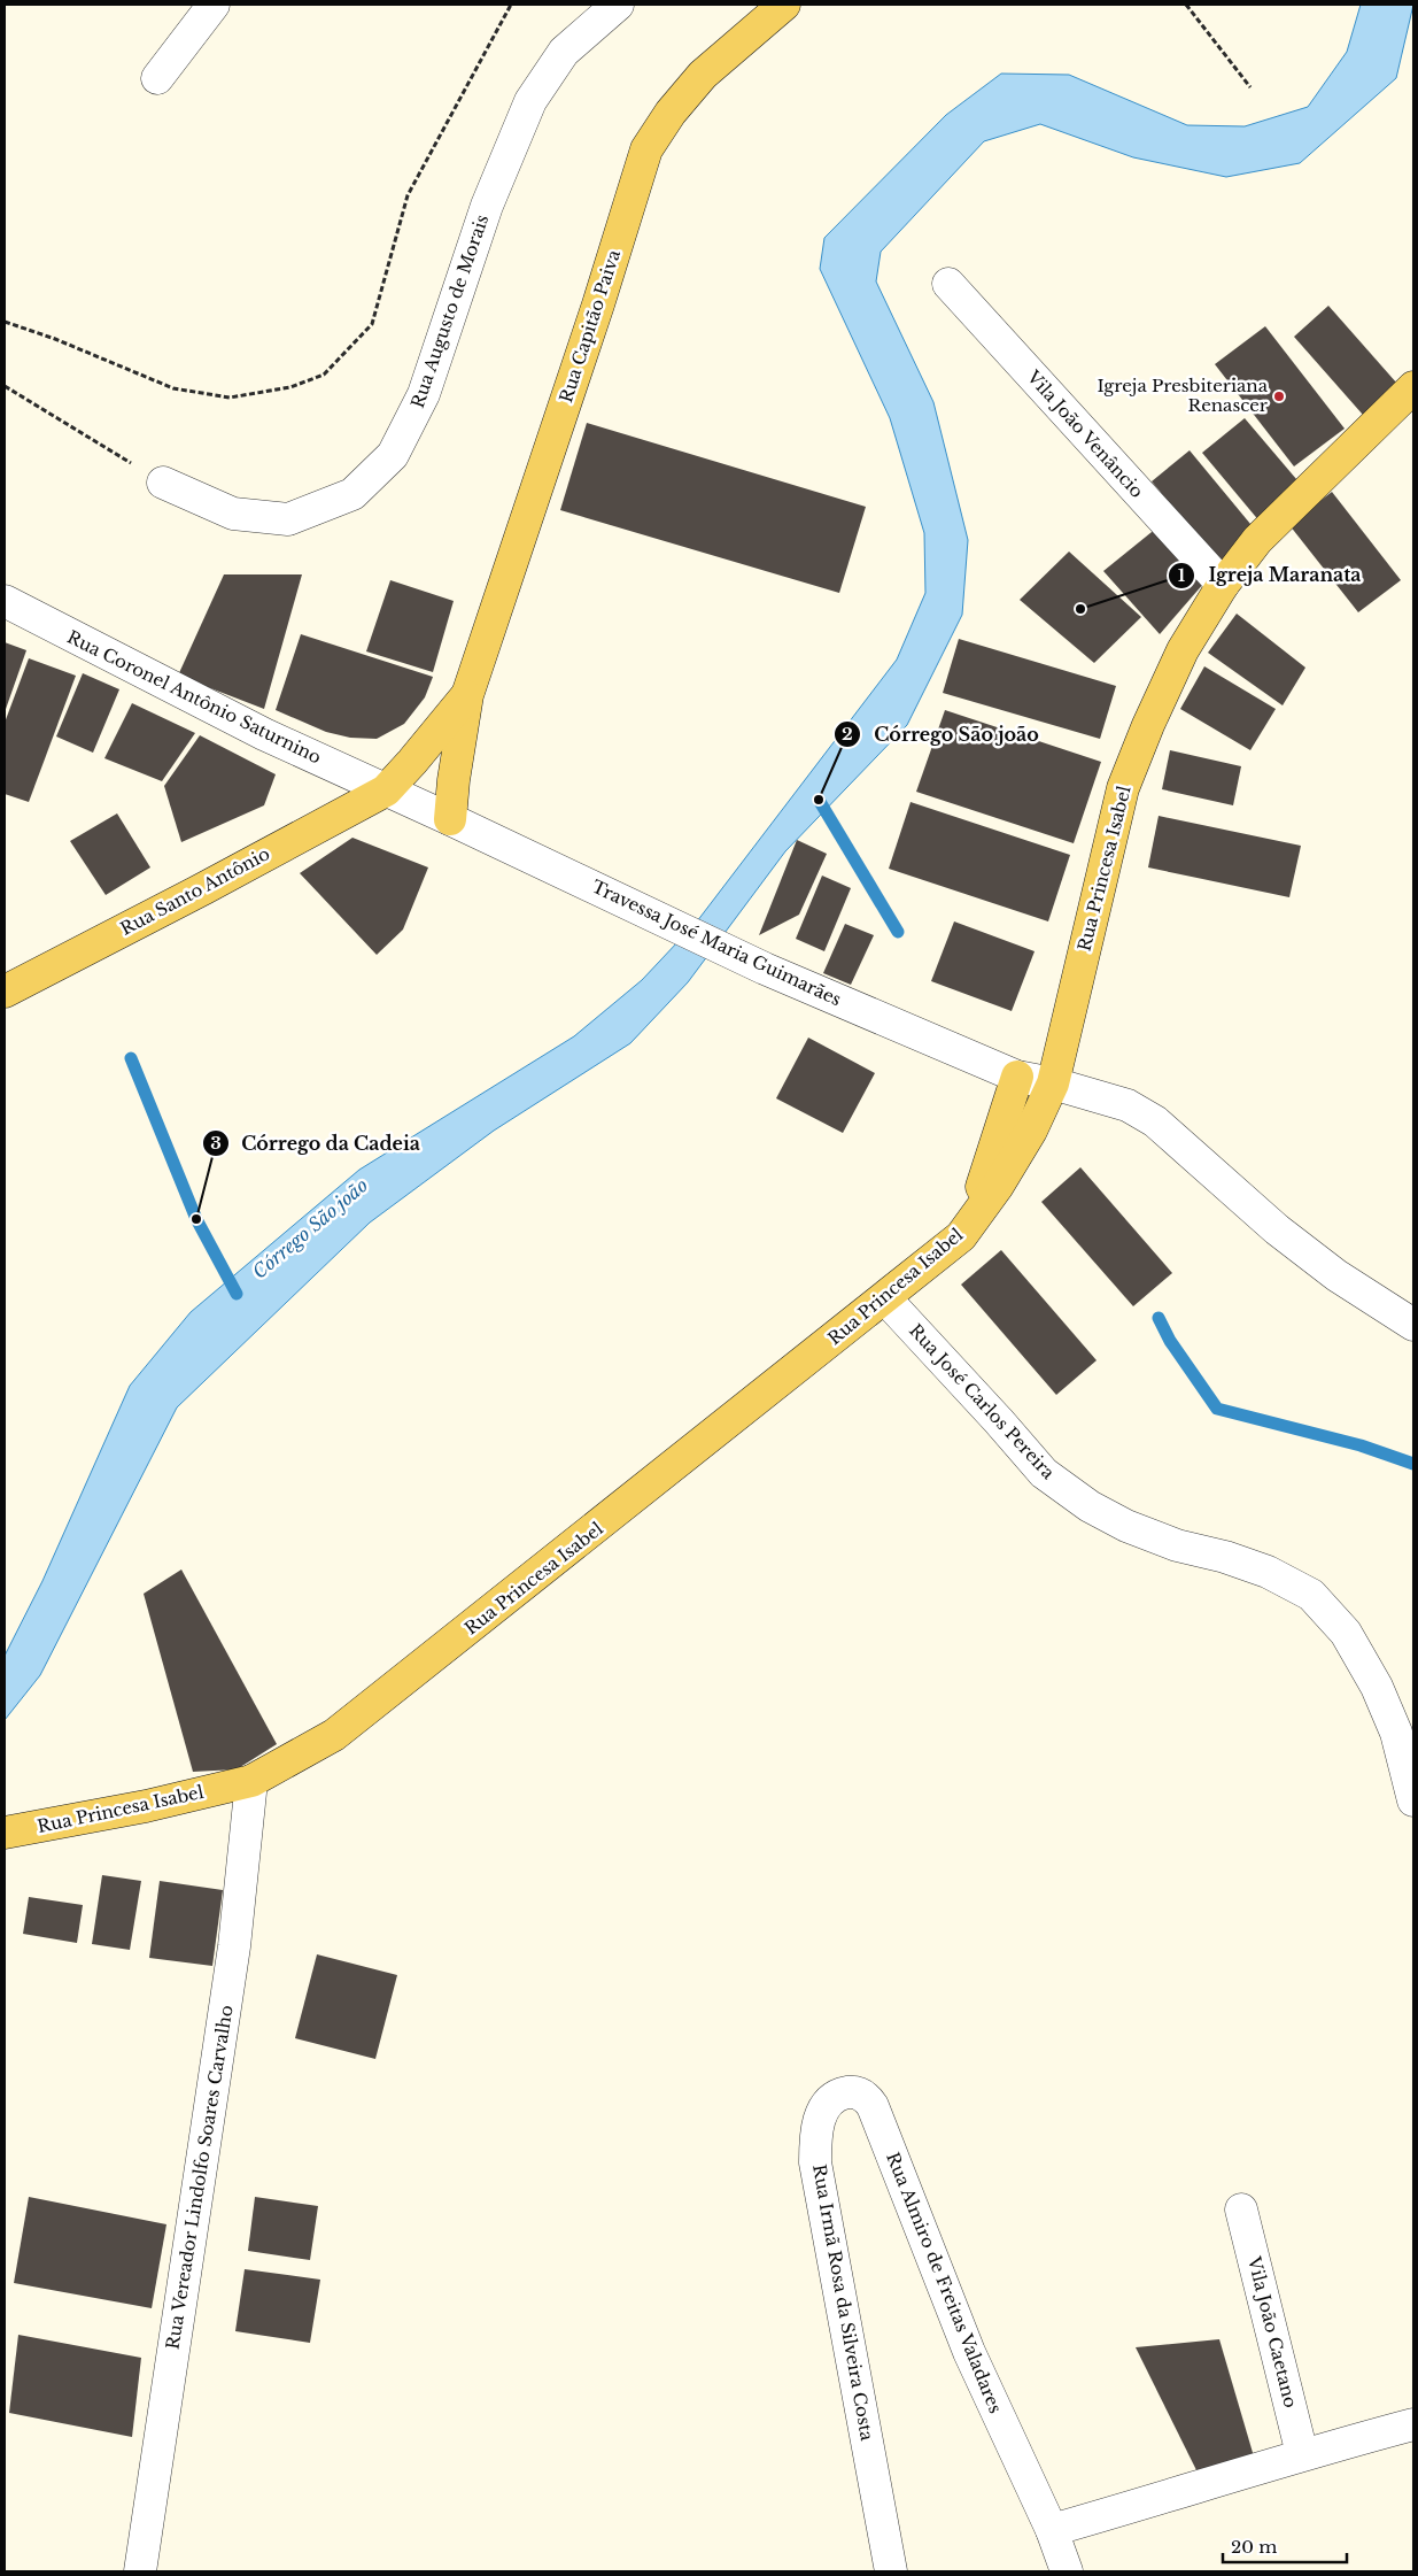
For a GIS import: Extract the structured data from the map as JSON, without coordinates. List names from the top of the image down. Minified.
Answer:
{"streets":{"main road":["Rua Capitão Paiva","Rua Princesa Isabel","Rua Santo Antônio"],"street":["Rua Augusto de Morais","Vila João Venâncio","Rua Coronel Antônio Saturnino","Travessa José Maria Guimarães","Rua José Carlos Pereira","Rua Vereador Lindolfo Soares Carvalho","Rua Almiro de Freitas Valadares","Rua Irmã Rosa da Silveira Costa","Vila João Caetano"]},"crossings":[["Rua Capitão Paiva","Rua Santo Antônio"],["Vila João Venâncio","Rua Princesa Isabel"],["Rua Coronel Antônio Saturnino","Rua Santo Antônio"],["Rua Coronel Antônio Saturnino","Travessa José Maria Guimarães"],["Rua Princesa Isabel","Travessa José Maria Guimarães"],["Rua Princesa Isabel","Rua José Carlos Pereira"],["Rua Princesa Isabel","Rua Vereador Lindolfo Soares Carvalho"],["Rua Santo Antônio","Travessa José Maria Guimarães"],["Rua Almiro de Freitas Valadares","Rua Irmã Rosa da Silveira Costa"]],"water":["Córrego São joão"],"places":["Igreja Presbiteriana Renascer","Igreja Maranata","Córrego São joão","Córrego da Cadeia"],"scale_bar":"20 m"}
